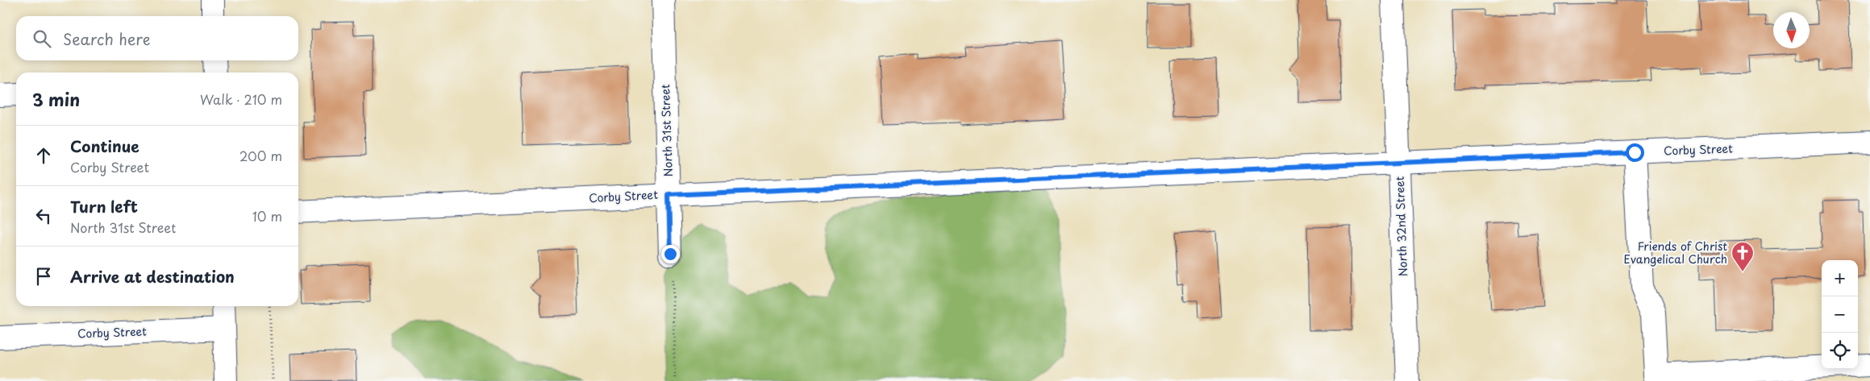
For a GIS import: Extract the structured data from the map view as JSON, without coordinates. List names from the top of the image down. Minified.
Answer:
{"streets":{"street":["North 31st Street","Corby Street","North 32nd Street"]},"crossings":[["North 31st Street","Corby Street"],["Corby Street","North 32nd Street"]],"places":{"church":["Friends of Christ Evangelical Church"]},"north":"bottom","page":{"search":"Search here","heading":["3 min","Walk · 210 m"],"list":[["Continue","Corby Street","200 m"],["Turn left","North 31st Street","10 m"],"Arrive at destination"],"map_buttons":["+","−"]}}
